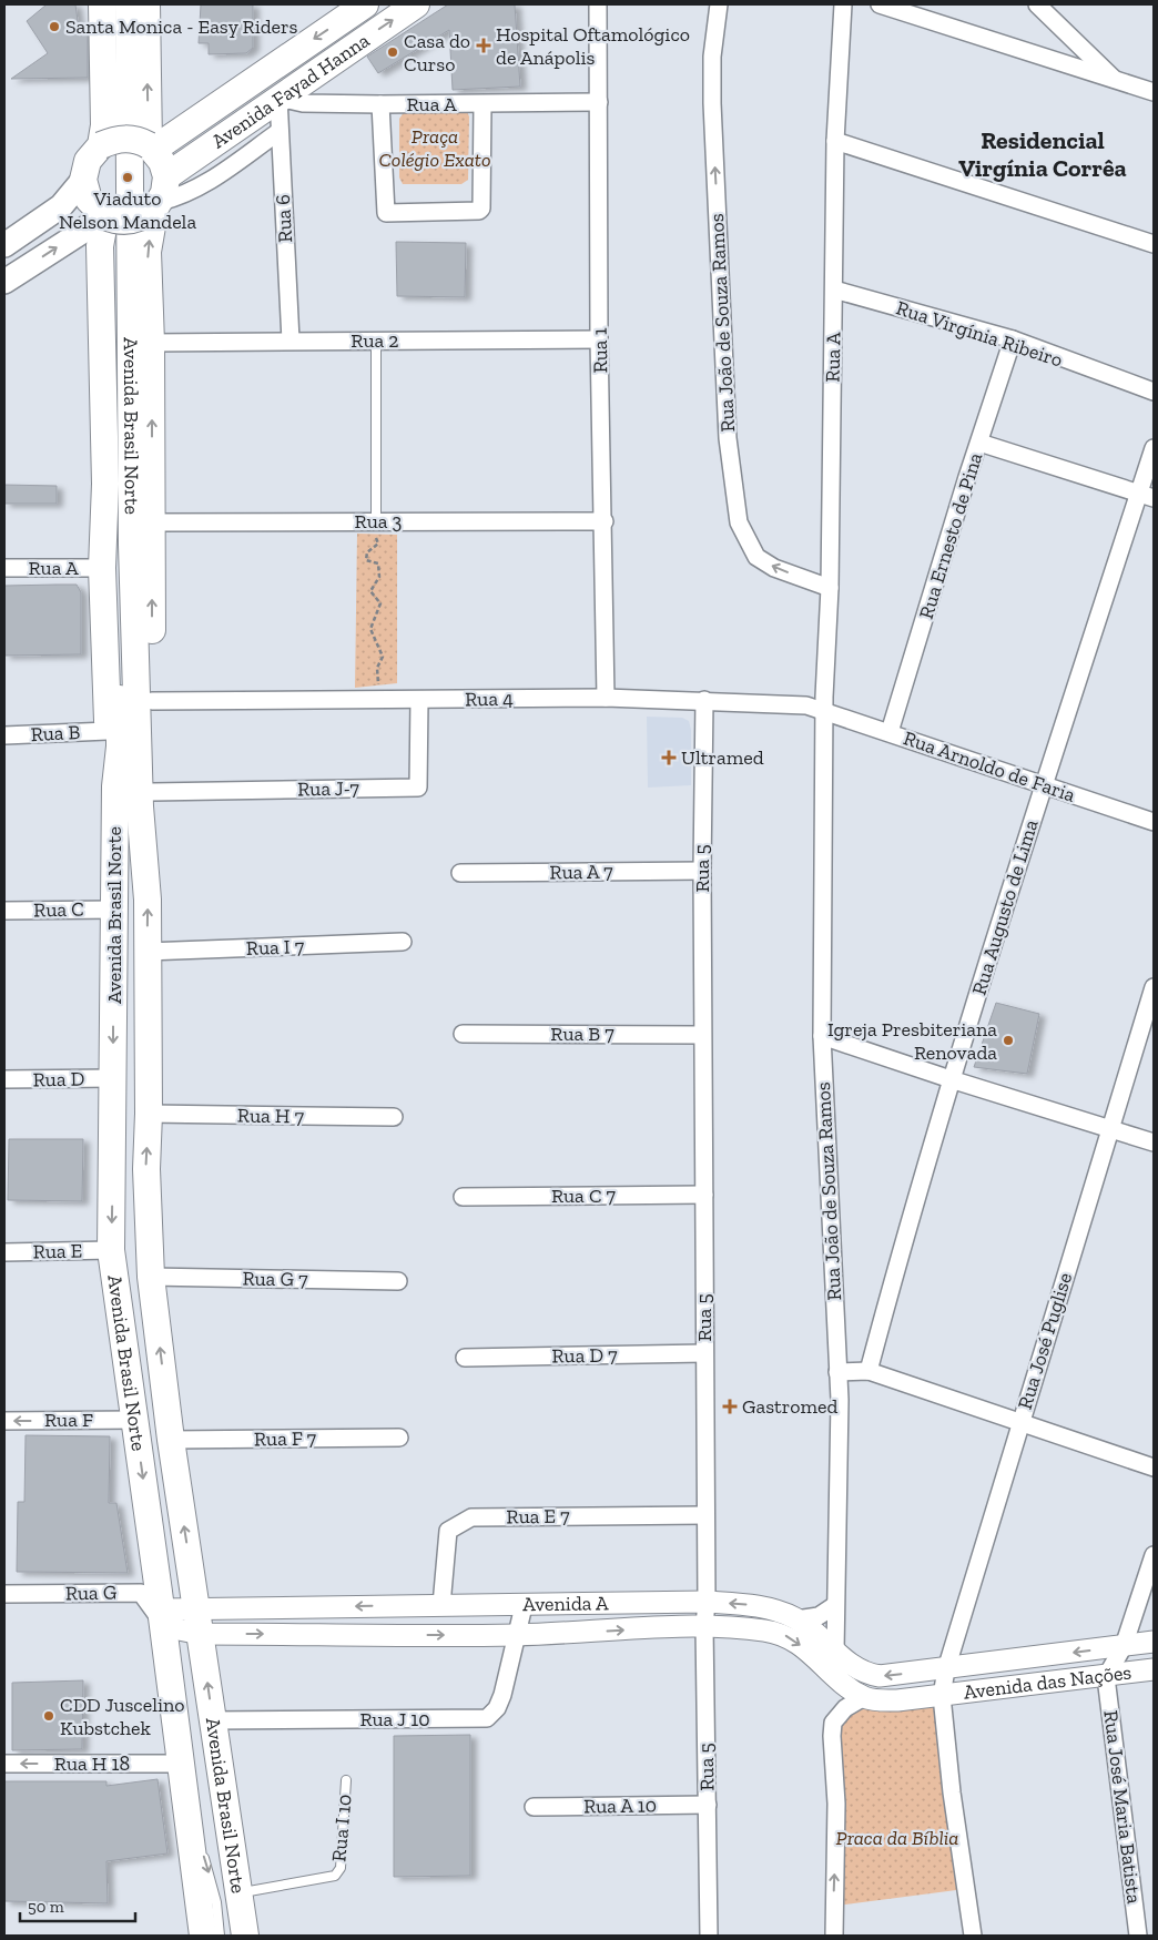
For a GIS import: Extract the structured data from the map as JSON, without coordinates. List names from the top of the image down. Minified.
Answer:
{"streets":{"main road":["Avenida Fayad Hanna","Avenida Brasil Norte"],"street":["Rua A","Rua 6","Rua João de Souza Ramos","Rua Virgínia Ribeiro","Rua 2","Rua 1","Rua 3","Rua Ernesto de Pina","Rua 4","Rua B","Rua Arnoldo de Faria","Rua J-7","Rua 5","Rua A 7","Rua Augusto de Lima","Rua C","Rua I 7","Rua B 7","Rua D","Rua H 7","Rua C 7","Rua E","Rua G 7","Rua José Puglise","Rua D 7","Rua F","Rua F 7","Rua E 7","Rua G","Avenida A","Avenida das Nações","Rua J 10","Rua H 18","Rua A 10","Rua José Maria Batista"],"lane":["Rua I 10"]},"crossings":[["Avenida Fayad Hanna","Rua A"],["Avenida Fayad Hanna","Rua 6"],["Avenida Fayad Hanna","Avenida Brasil Norte"],["Rua A","Rua 6"],["Rua A","Rua João de Souza Ramos"],["Rua A","Rua Virgínia Ribeiro"],["Rua A","Rua 1"],["Rua A","Avenida Brasil Norte"],["Rua A","Rua 4"],["Rua A","Rua Arnoldo de Faria"],["Rua 6","Rua 2"],["Rua João de Souza Ramos","Rua 4"],["Rua João de Souza Ramos","Rua Arnoldo de Faria"],["Rua João de Souza Ramos","Avenida A"],["Rua Virgínia Ribeiro","Rua Ernesto de Pina"],["Rua 2","Rua 1"],["Rua 2","Avenida Brasil Norte"],["Rua 1","Rua 3"],["Rua 1","Rua 4"],["Avenida Brasil Norte","Rua 3"],["Avenida Brasil Norte","Rua 4"],["Avenida Brasil Norte","Rua B"],["Avenida Brasil Norte","Rua J-7"],["Avenida Brasil Norte","Rua C"],["Avenida Brasil Norte","Rua I 7"],["Avenida Brasil Norte","Rua D"],["Avenida Brasil Norte","Rua H 7"],["Avenida Brasil Norte","Rua E"],["Avenida Brasil Norte","Rua G 7"],["Avenida Brasil Norte","Rua F"],["Avenida Brasil Norte","Rua F 7"],["Avenida Brasil Norte","Rua G"],["Avenida Brasil Norte","Avenida A"],["Avenida Brasil Norte","Rua J 10"],["Avenida Brasil Norte","Rua H 18"],["Avenida Brasil Norte","Rua I 10"],["Rua Ernesto de Pina","Rua Arnoldo de Faria"],["Rua 4","Rua Arnoldo de Faria"],["Rua 4","Rua J-7"],["Rua 4","Rua 5"],["Rua Arnoldo de Faria","Rua Augusto de Lima"],["Rua 5","Rua A 7"],["Rua 5","Rua B 7"],["Rua 5","Rua C 7"],["Rua 5","Rua D 7"],["Rua 5","Rua E 7"],["Rua 5","Avenida A"],["Rua 5","Rua A 10"],["Rua José Puglise","Avenida A"],["Rua José Puglise","Avenida das Nações"],["Rua E 7","Avenida A"],["Rua G","Avenida A"],["Avenida A","Avenida das Nações"],["Avenida A","Rua J 10"],["Avenida das Nações","Rua José Maria Batista"]],"one_way":["Rua João de Souza Ramos","Rua F","Rua H 18"],"districts":["Residencial Virgínia Corrêa"],"parks":["Praça Colégio Exato","Praca da Bíblia"],"places":{"other":["Santa Monica - Easy Riders","Casa do Curso","Viaduto Nelson Mandela","Igreja Presbiteriana Renovada","CDD Juscelino Kubstchek"],"health":["Hospital Oftamológico de Anápolis","Ultramed","Gastromed"]},"scale_bar":"50 m"}
